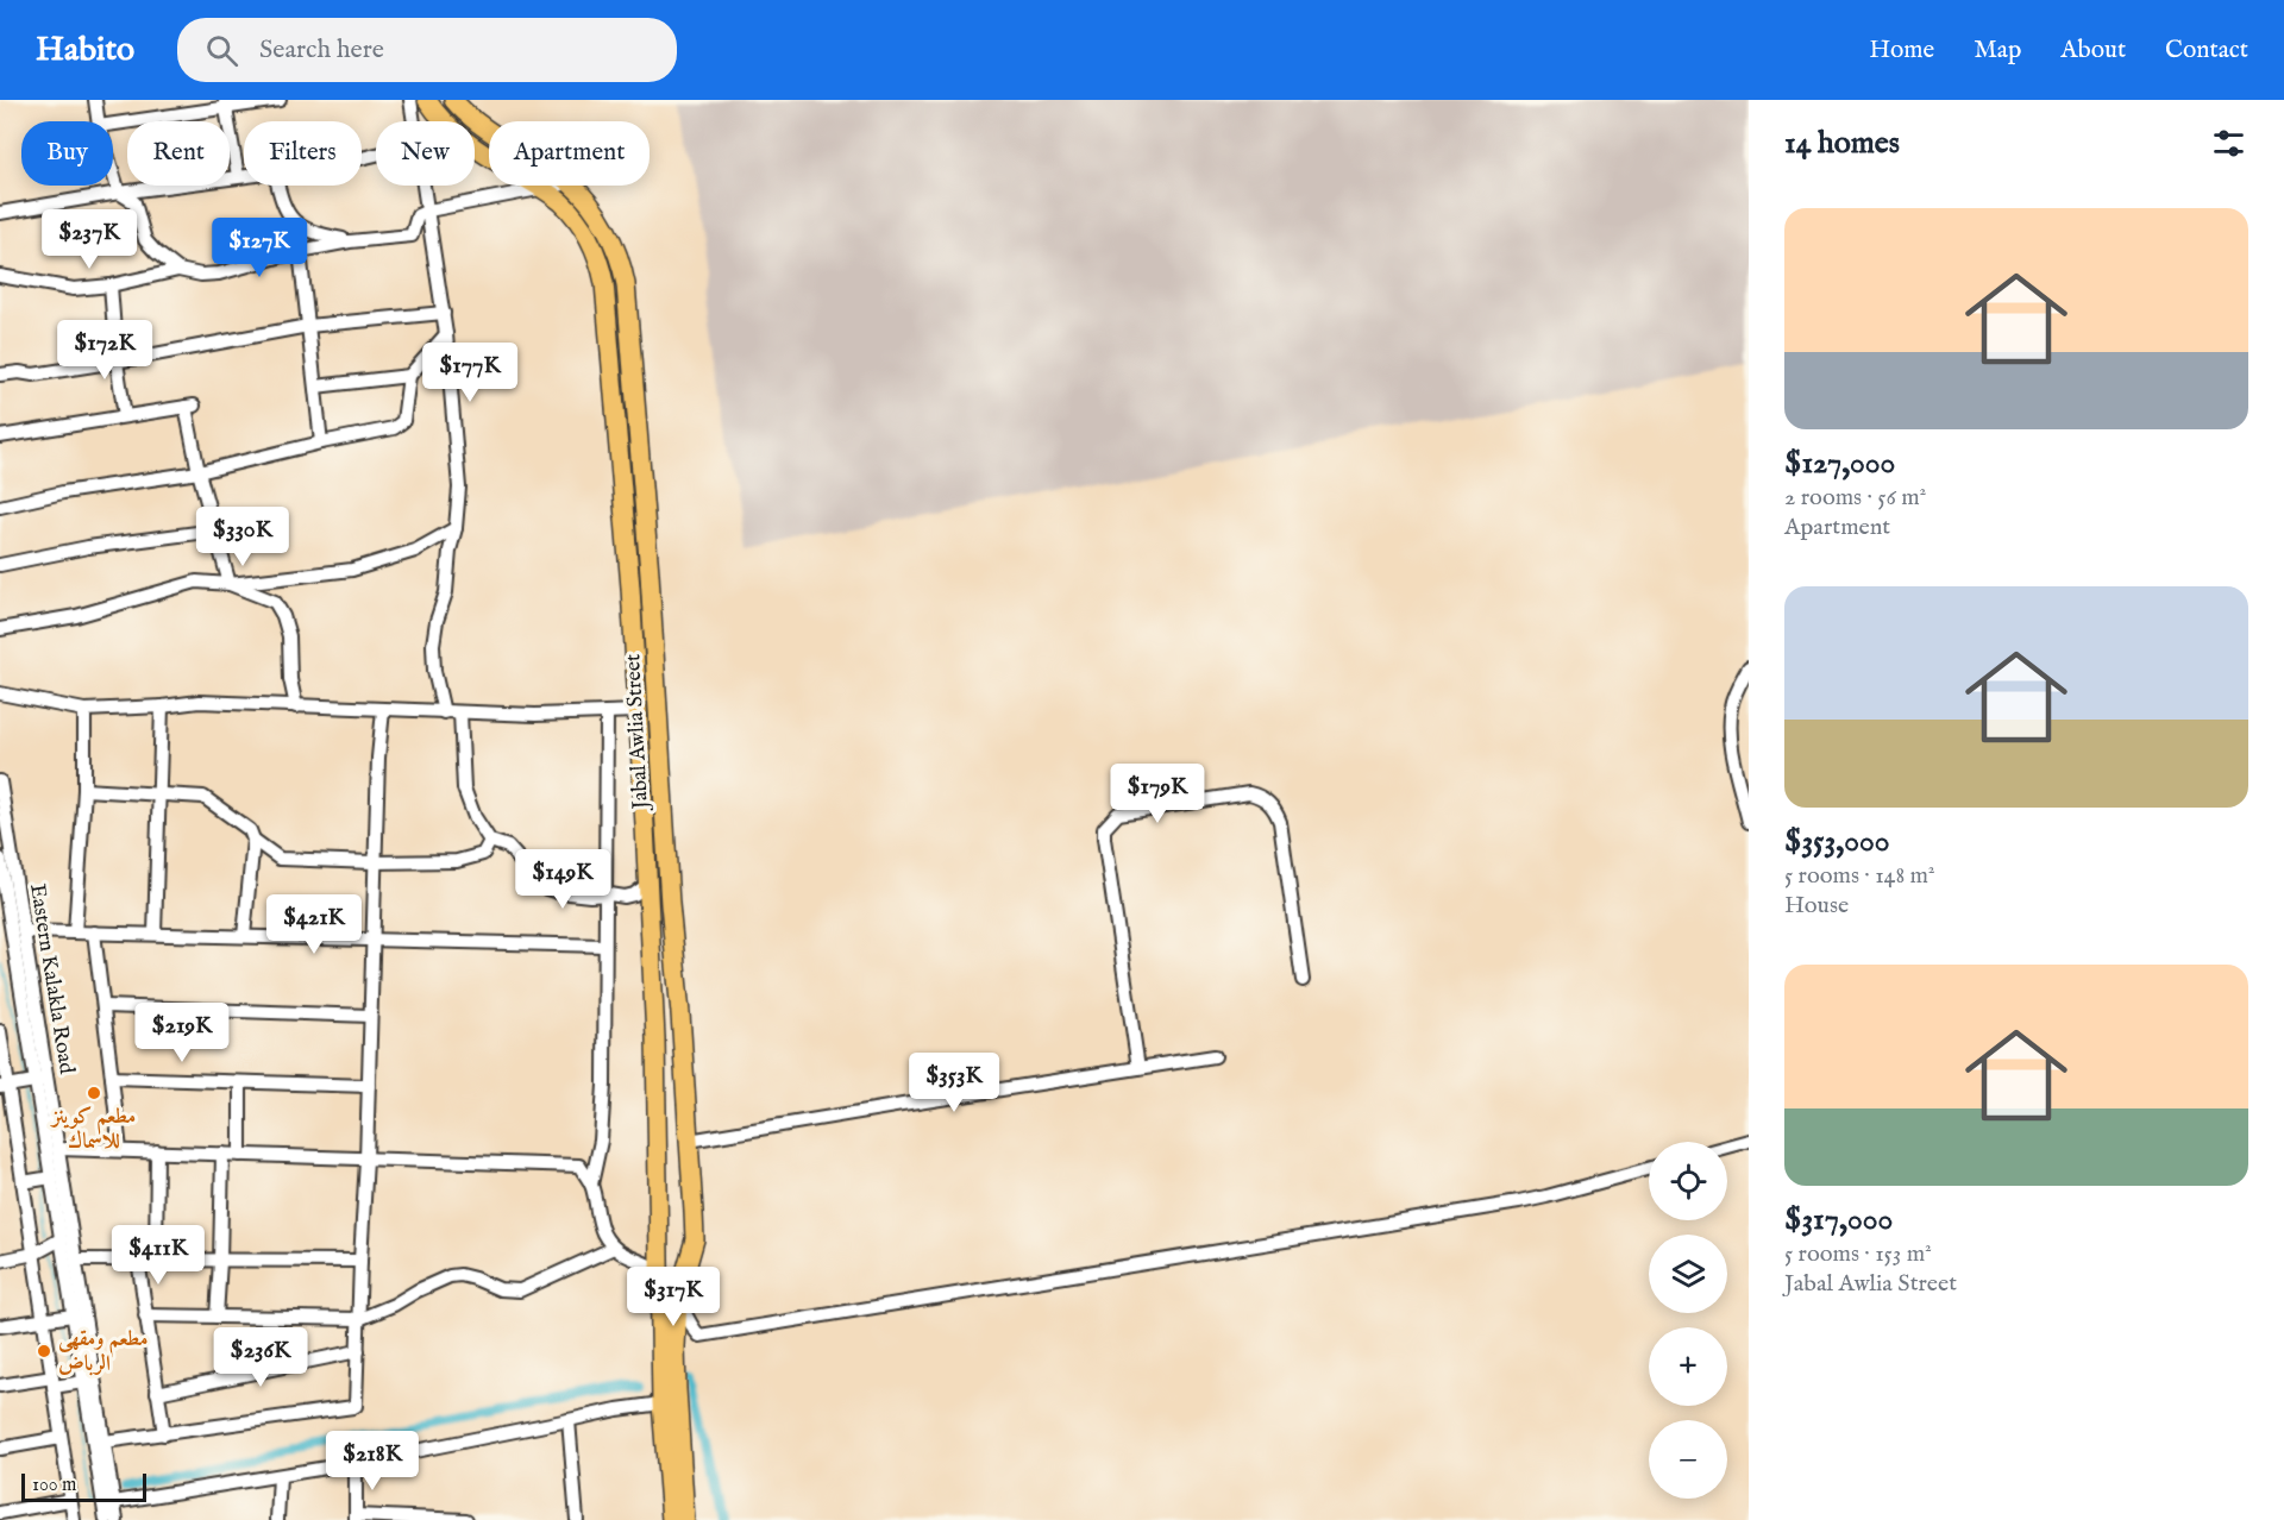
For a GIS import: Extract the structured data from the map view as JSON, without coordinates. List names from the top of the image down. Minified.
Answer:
{"streets":{"highway":["Jabal Awlia Street"],"street":["Eastern Kalakla Road"]},"places":["مطعم كوينز للاسماك","مطعم ومقهى الرباض"],"scale_bar":"100 m","page":{"header":"Habito","search":"Search here","nav":["Home","Map","About","Contact"],"heading":"14 homes","chip":["Buy","Rent","Filters","New","Apartment"],"list":[{"name":"$127,000","note":"2 rooms · 56 m² · Apartment"},{"name":"$353,000","note":"5 rooms · 148 m² · House"},{"name":"$317,000","note":"5 rooms · 153 m² · Jabal Awlia Street"}],"price":["$237K","$127K","$172K","$177K","$330K","$179K","$149K","$421K","$219K","$353K","$411K","$317K","$236K","$218K"],"map_buttons":["+","−"],"scale":"100 m"}}
